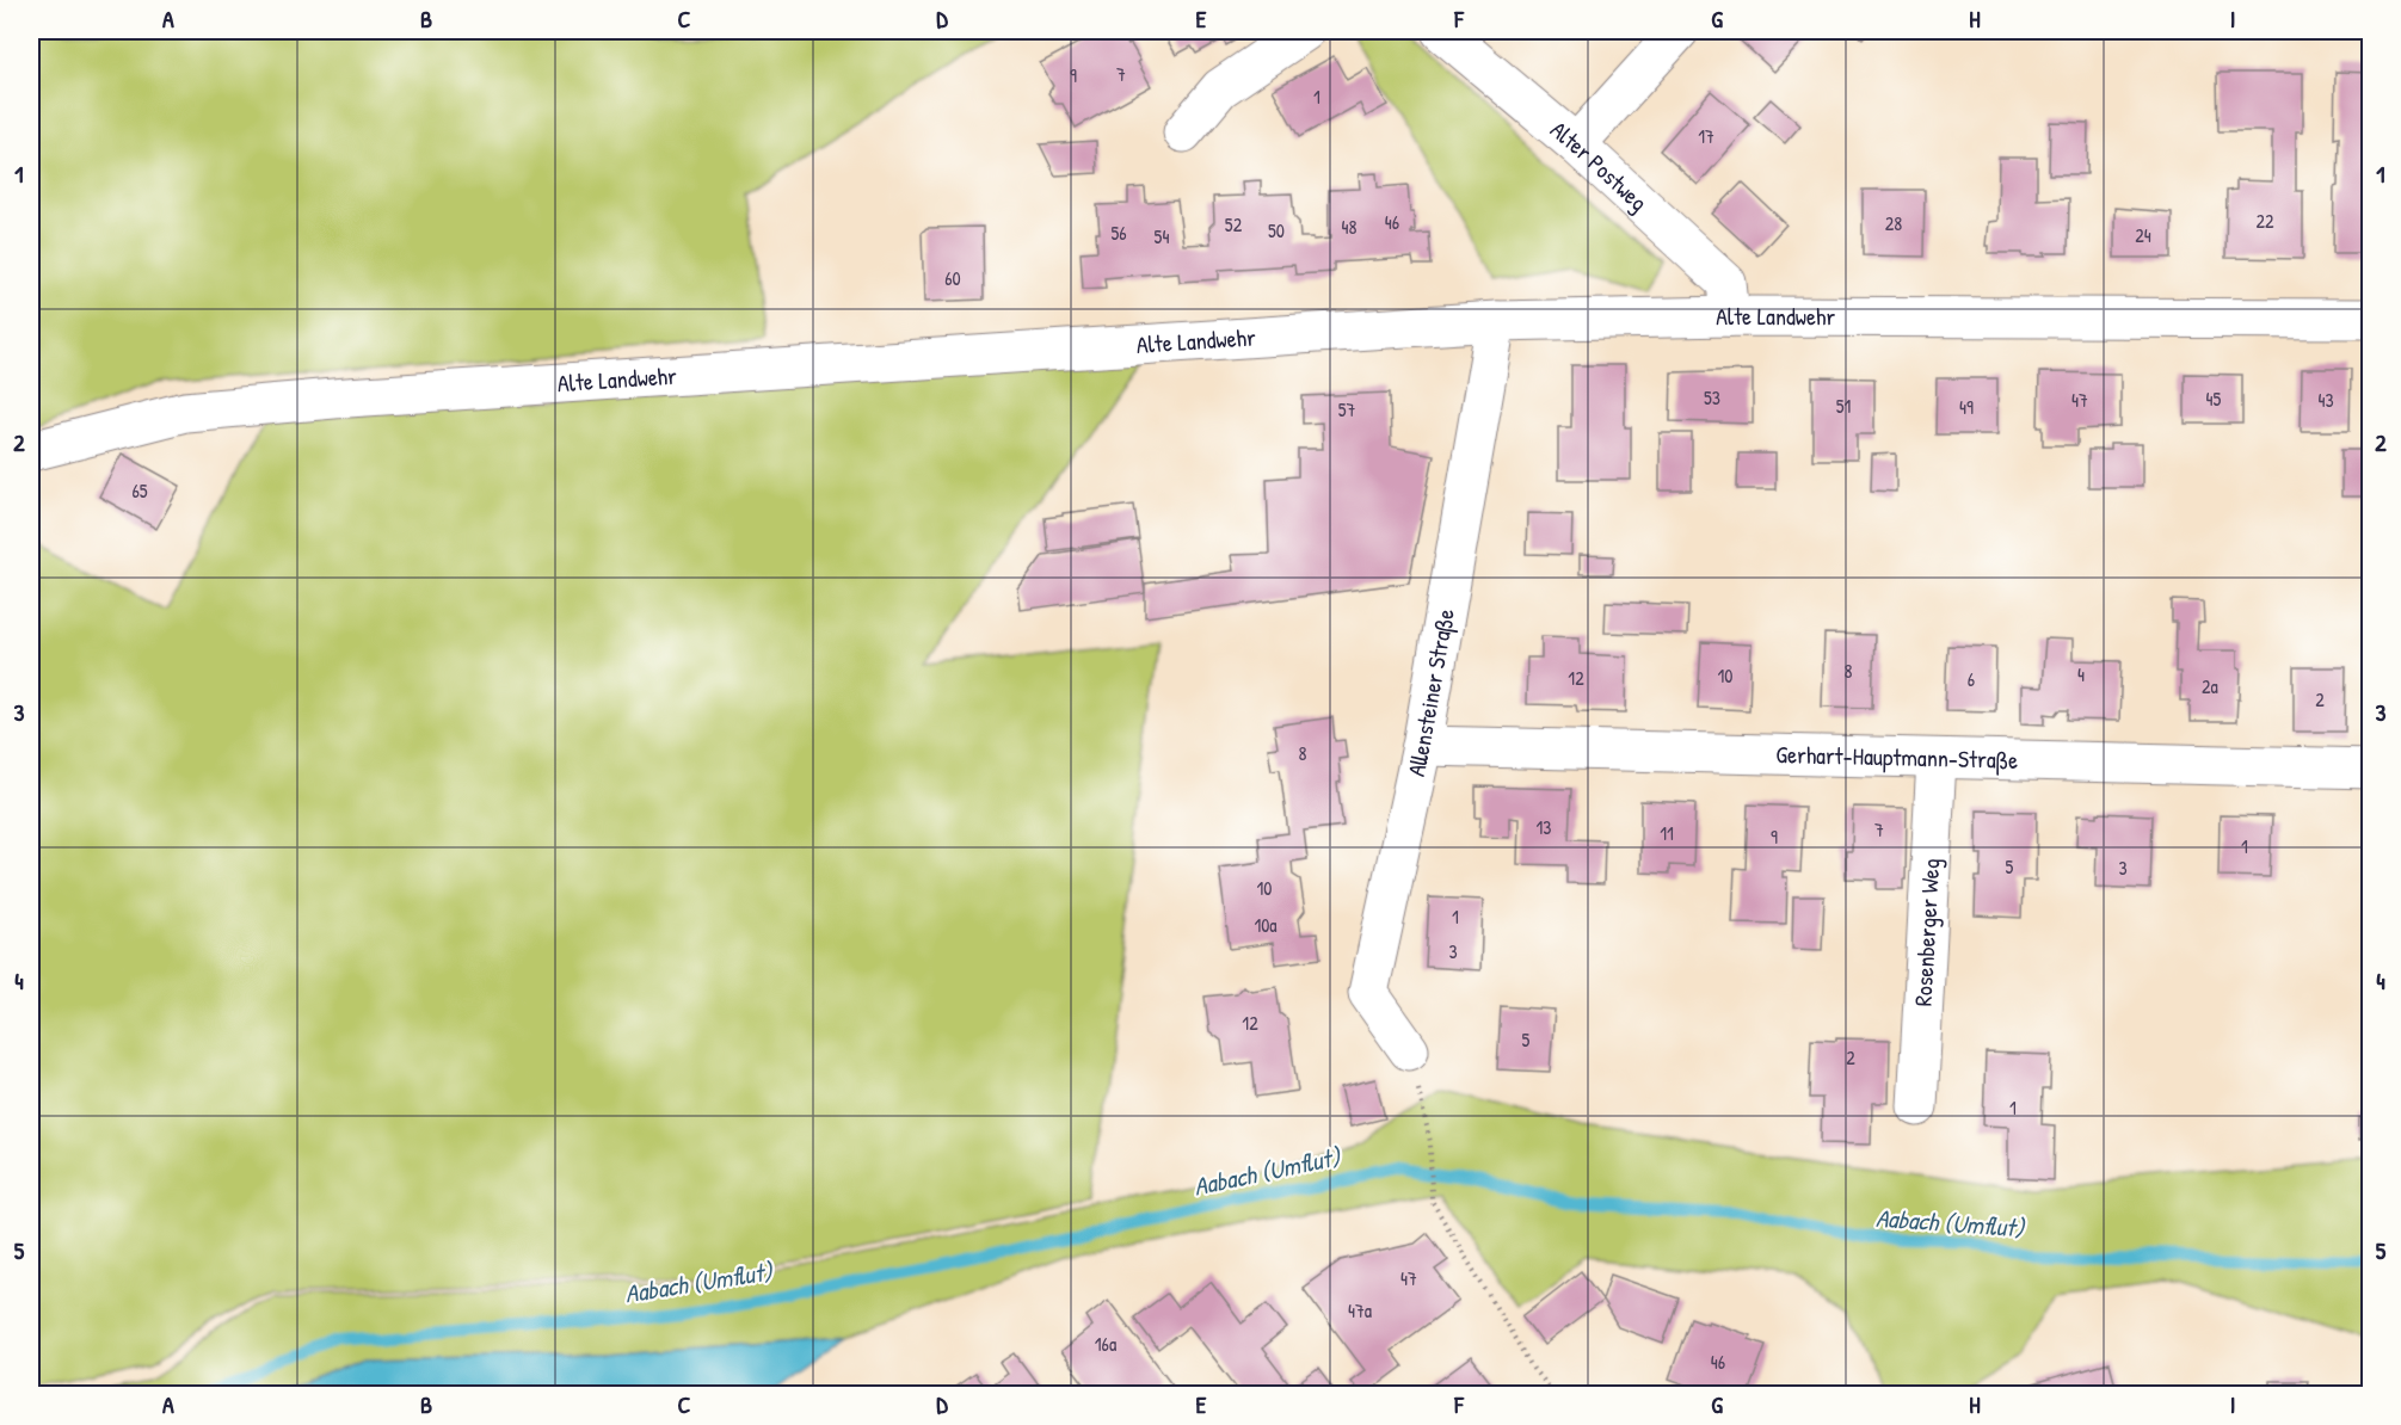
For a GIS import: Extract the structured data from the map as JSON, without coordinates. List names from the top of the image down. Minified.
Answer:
{"streets":{"street":["Alter Postweg","Alte Landwehr","Allensteiner Straße","Gerhart-Hauptmann-Straße","Rosenberger Weg"]},"crossings":[["Alter Postweg","Alte Landwehr"],["Alte Landwehr","Allensteiner Straße"],["Allensteiner Straße","Gerhart-Hauptmann-Straße"],["Gerhart-Hauptmann-Straße","Rosenberger Weg"]],"water":["Aabach (Umflut)"],"house_numbers":["7","9","1","17","22","46","28","52","48","50","56","24","54","60","53","45","47","43","51","49","57","65","8","4","10","12","6","2a","2","8","13","7","11","9","1","5","3","10","1","10a","3","12","5","2","1","47","47a","16a","46"],"grid":{"columns":["A","B","C","D","E","F","G","H","I"],"rows":["1","2","3","4","5"]}}
